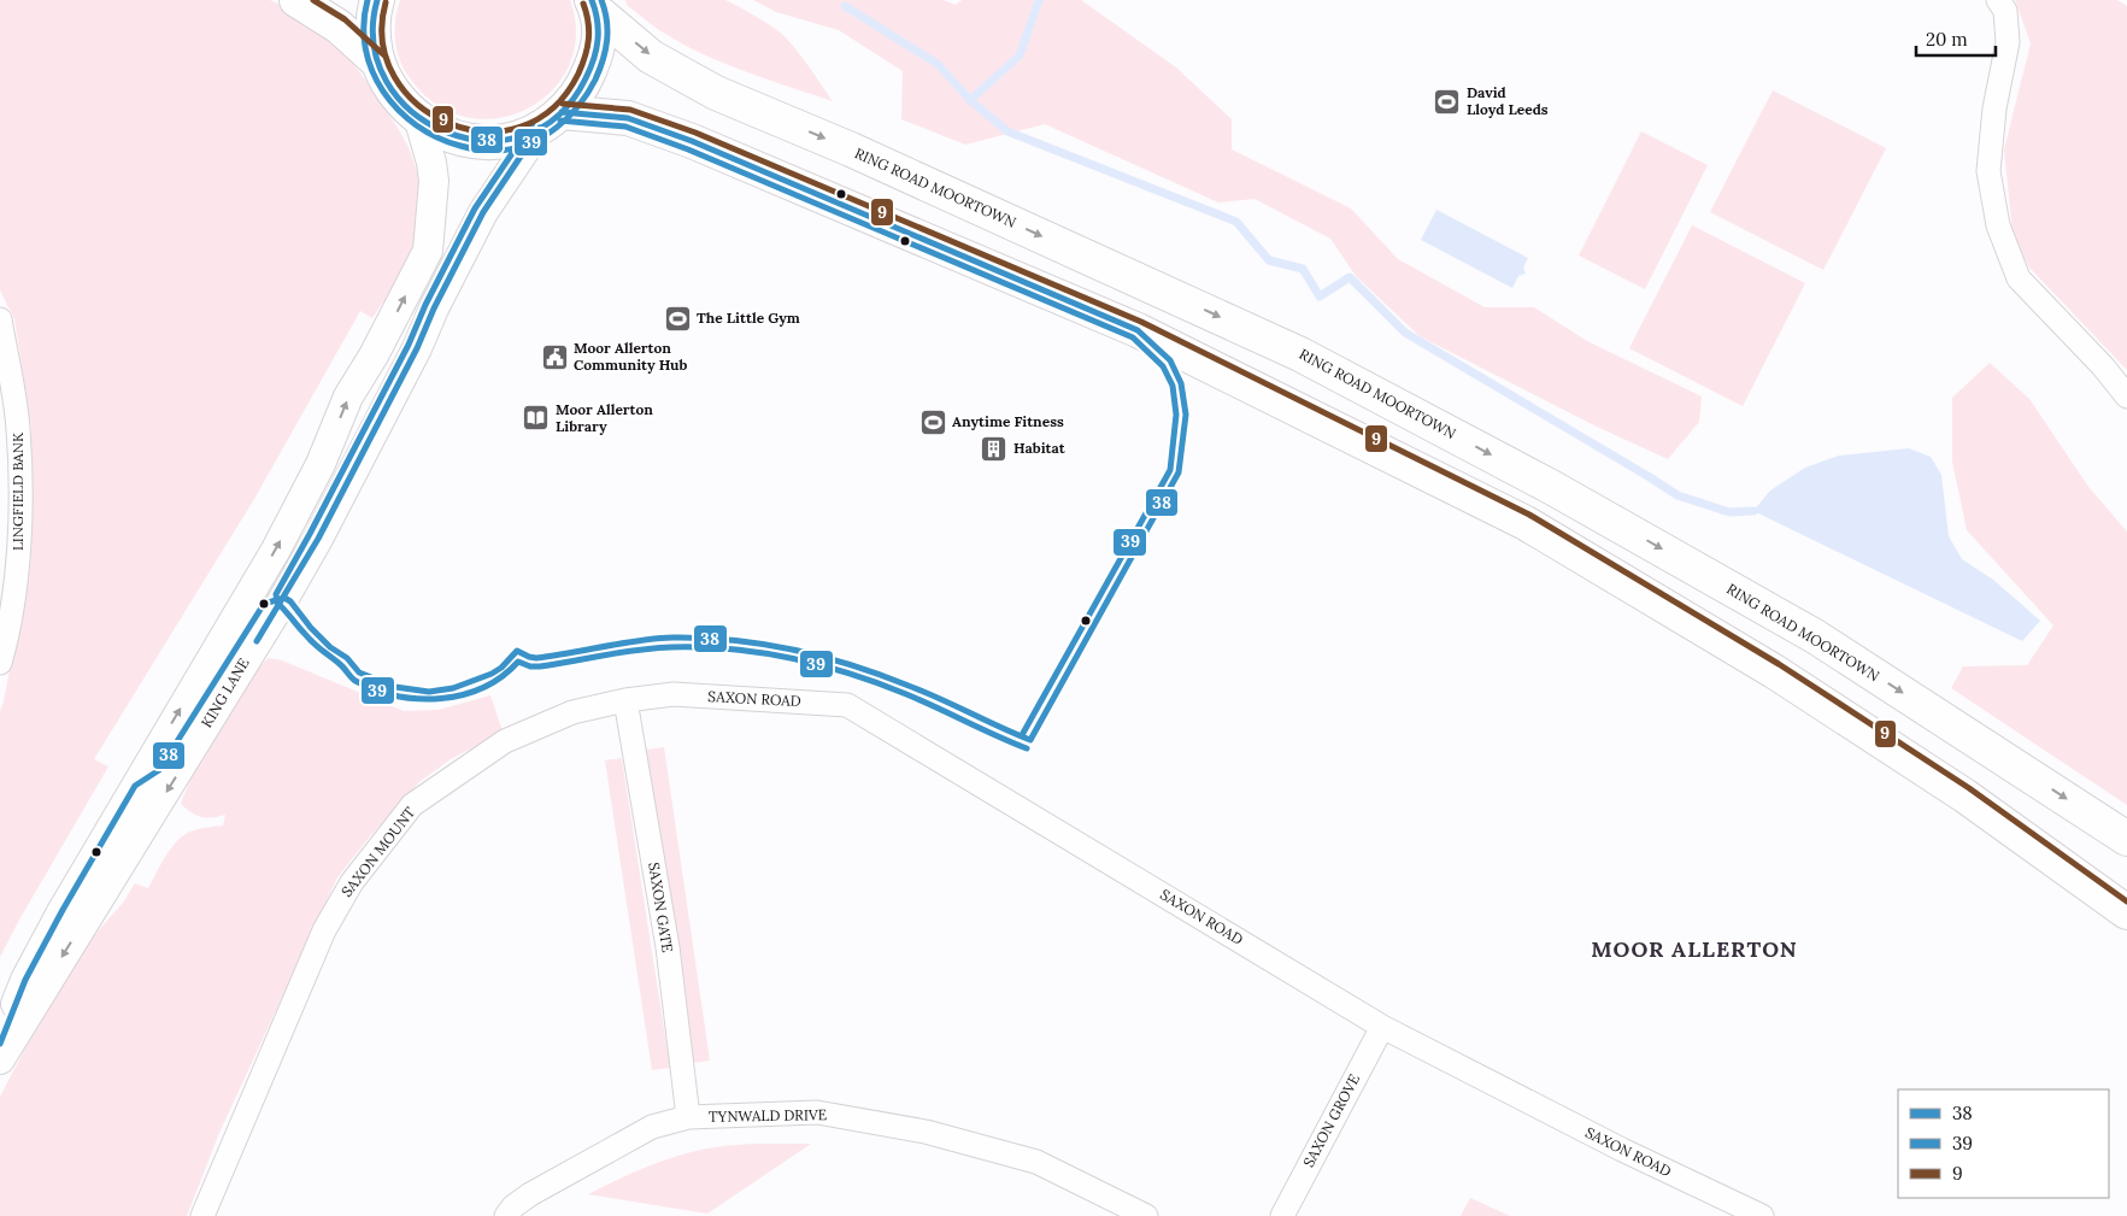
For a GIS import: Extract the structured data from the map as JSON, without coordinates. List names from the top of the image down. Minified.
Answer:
{"streets":{"highway":["RING ROAD MOORTOWN"],"street":["LINGFIELD BANK","KING LANE","SAXON ROAD","SAXON MOUNT","SAXON GATE","TYNWALD DRIVE","SAXON GROVE"]},"crossings":[["SAXON ROAD","SAXON MOUNT"],["SAXON ROAD","SAXON GATE"],["SAXON ROAD","SAXON GROVE"],["SAXON MOUNT","SAXON GATE"],["SAXON GATE","TYNWALD DRIVE"]],"districts":["MOOR ALLERTON"],"places":{"sports":["David Lloyd Leeds","The Little Gym","Anytime Fitness"],"public building":["Moor Allerton Community Hub"],"library":["Moor Allerton Library"],"building":["Habitat"]},"lines":["transit line 38","transit line 39","transit line 9"],"legend":["38","39","9"],"scale_bar":"20 m"}
